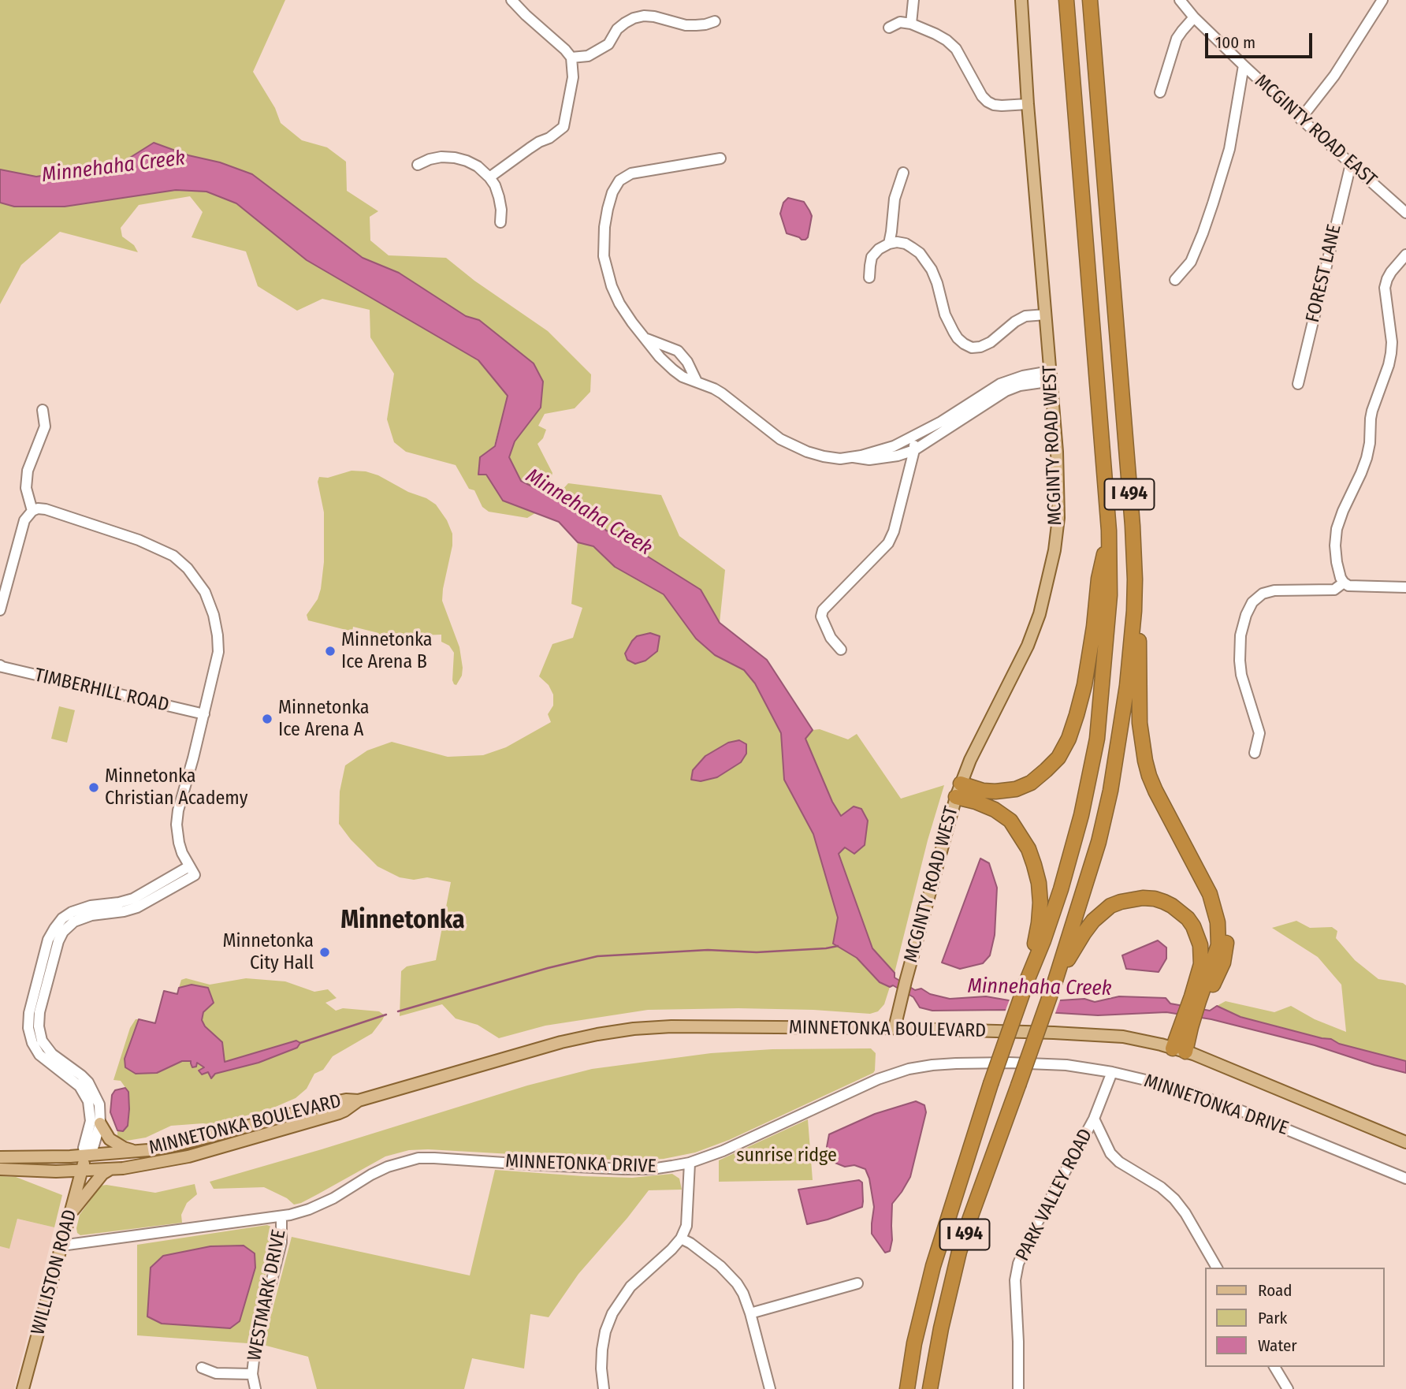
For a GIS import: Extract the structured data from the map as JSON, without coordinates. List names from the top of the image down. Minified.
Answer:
{"streets":{"highway":["I 494"],"main road":["MCGINTY ROAD WEST","MINNETONKA BOULEVARD","WILLISTON ROAD"],"street":["MCGINTY ROAD EAST","FOREST LANE","TIMBERHILL ROAD","MINNETONKA DRIVE","PARK VALLEY ROAD","WESTMARK DRIVE"]},"crossings":[["MCGINTY ROAD EAST","FOREST LANE"],["MCGINTY ROAD WEST","MINNETONKA BOULEVARD"],["MINNETONKA BOULEVARD","WILLISTON ROAD"],["MINNETONKA DRIVE","PARK VALLEY ROAD"],["MINNETONKA DRIVE","WILLISTON ROAD"],["MINNETONKA DRIVE","WESTMARK DRIVE"]],"districts":["Minnetonka"],"water":["Minnehaha Creek"],"parks":["sunrise ridge"],"places":["Minnetonka Ice Arena B","Minnetonka Ice Arena A","Minnetonka Christian Academy","Minnetonka City Hall"],"legend":["Road","Park","Water"],"scale_bar":"100 m"}
